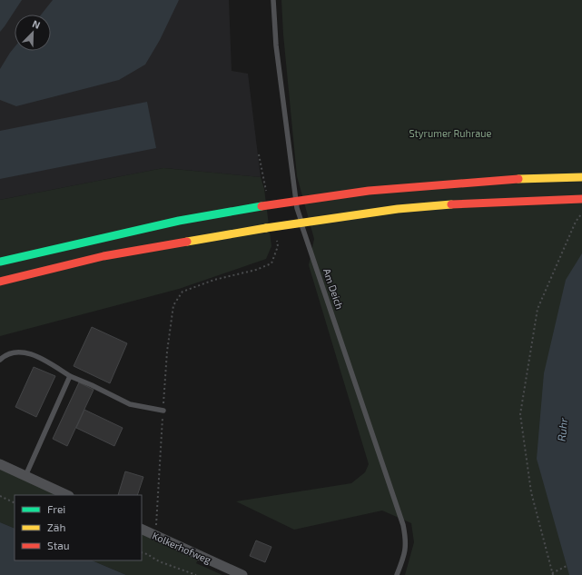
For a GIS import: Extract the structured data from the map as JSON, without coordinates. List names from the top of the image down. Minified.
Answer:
{"streets":{"street":["Kolkerhofweg"],"lane":["Am Deich"]},"water":["Ruhr"],"parks":["Styrumer Ruhraue"],"legend":["Frei","Zäh","Stau"],"north":"top right"}
